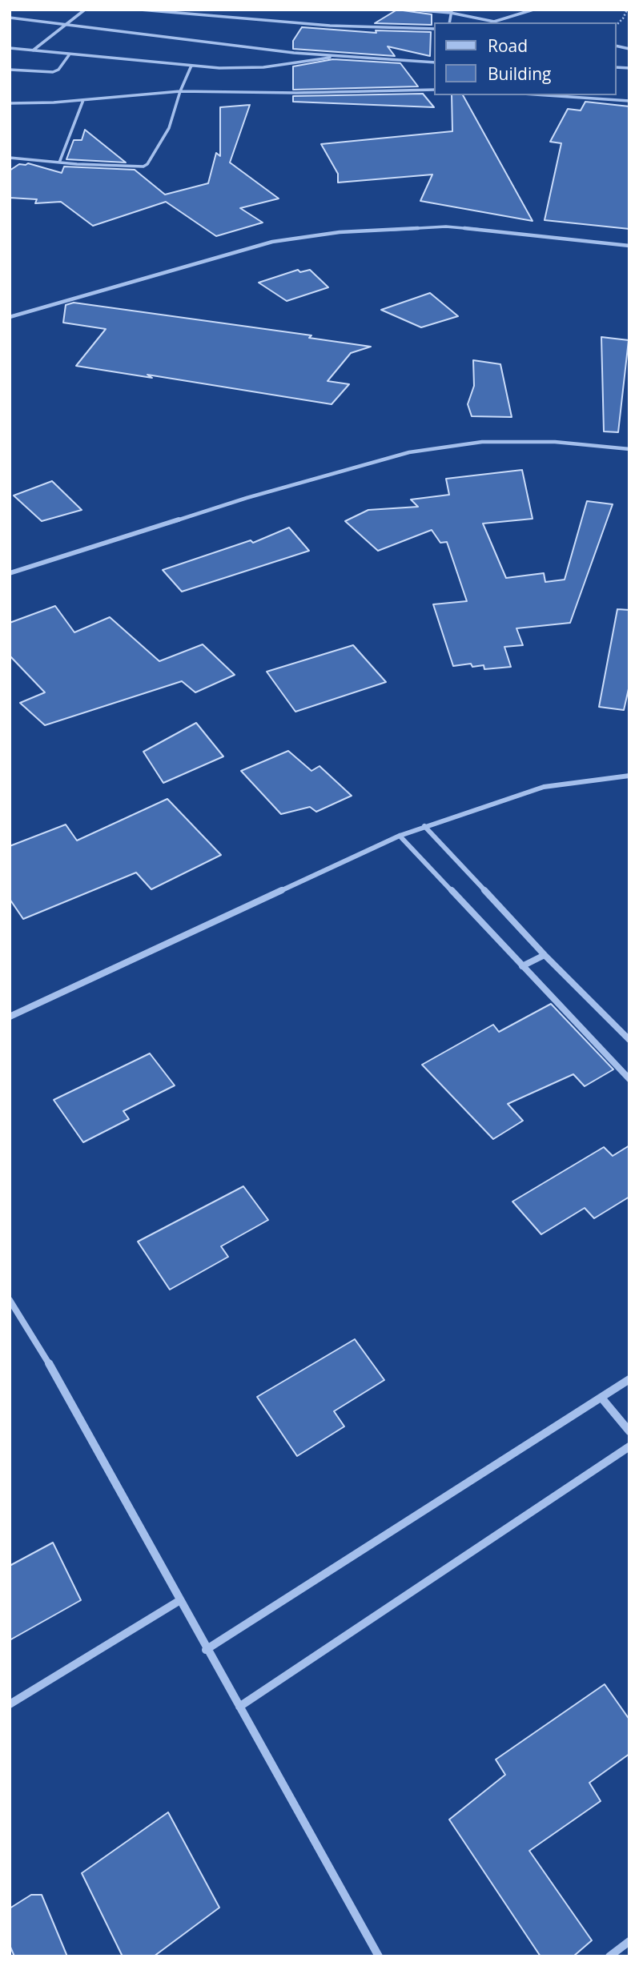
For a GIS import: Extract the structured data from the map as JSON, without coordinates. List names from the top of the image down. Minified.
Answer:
{"legend":["Road","Building"]}
